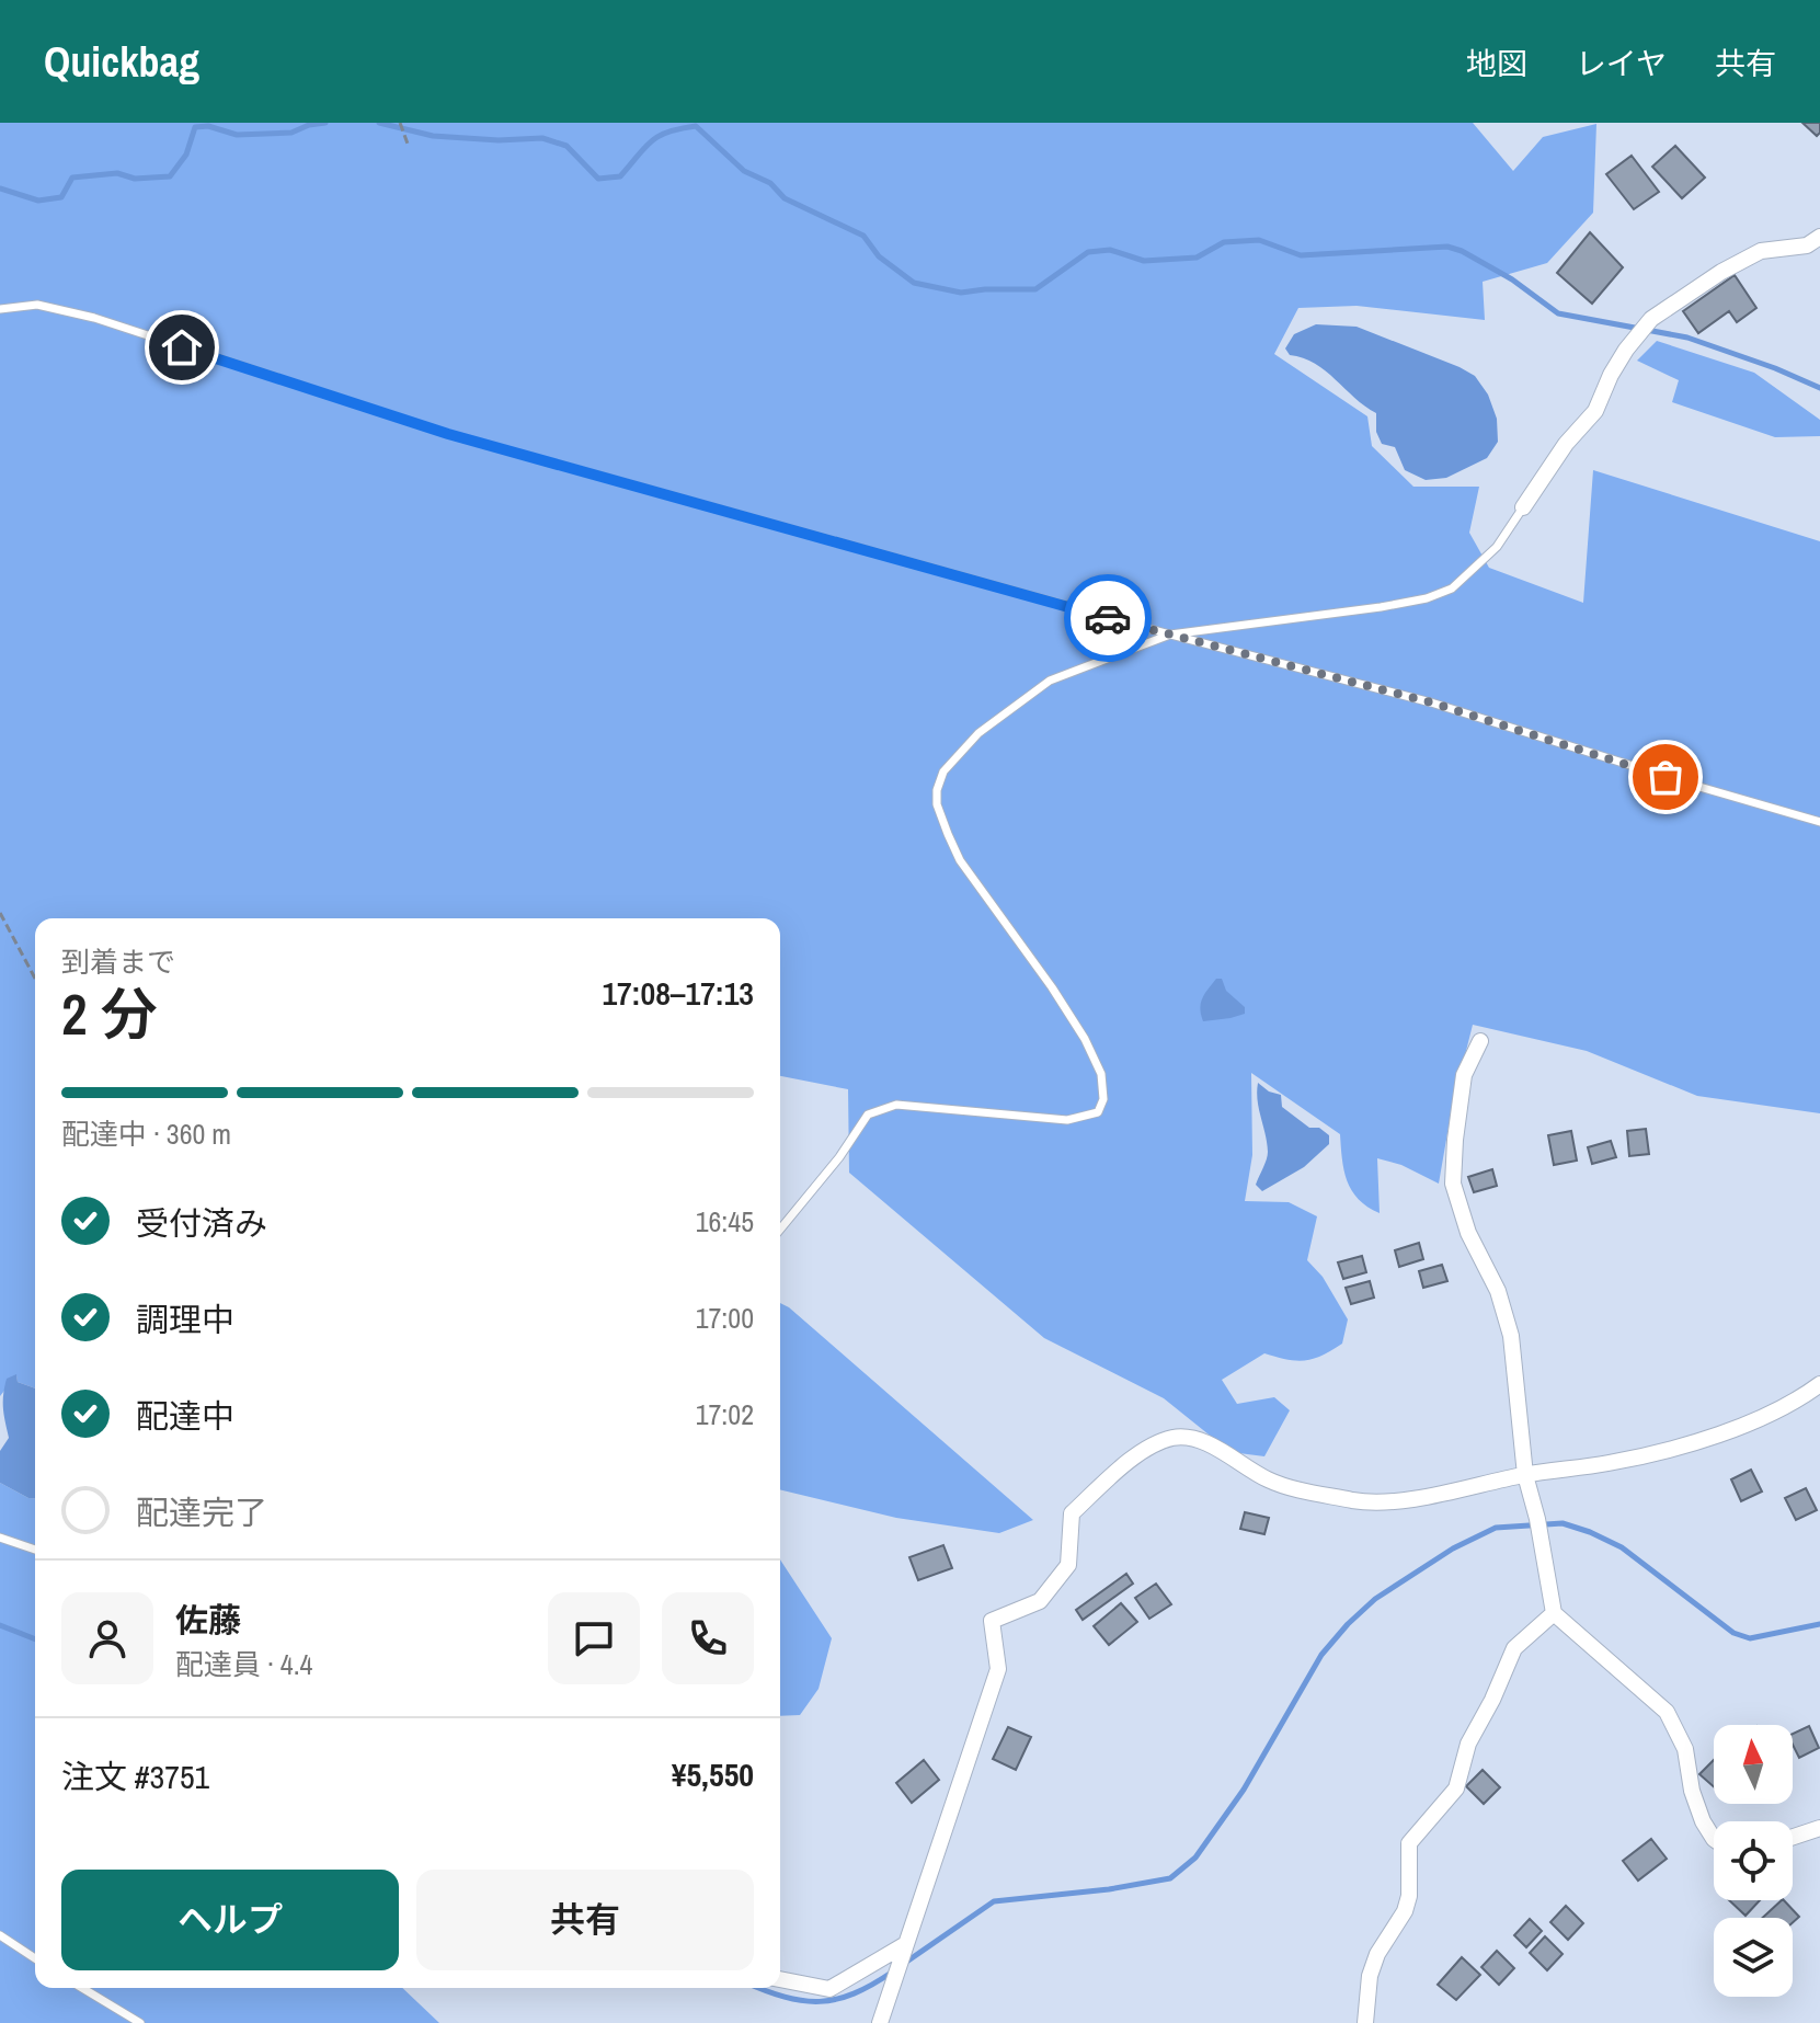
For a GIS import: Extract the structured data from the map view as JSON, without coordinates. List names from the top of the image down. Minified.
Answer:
{"north":"top","page":{"header":"Quickbag","nav":["地図","レイヤ","共有"],"heading":["2 分","到着まで","17:08–17:13"],"panel":["佐藤","配達員 · 4.4","注文 #3751","¥5,550"],"bar":"配達中 · 360 m","list":[["受付済み","16:45"],["調理中","17:00"],["配達中","17:02"],"配達完了"],"buttons":["ヘルプ","共有"]}}
